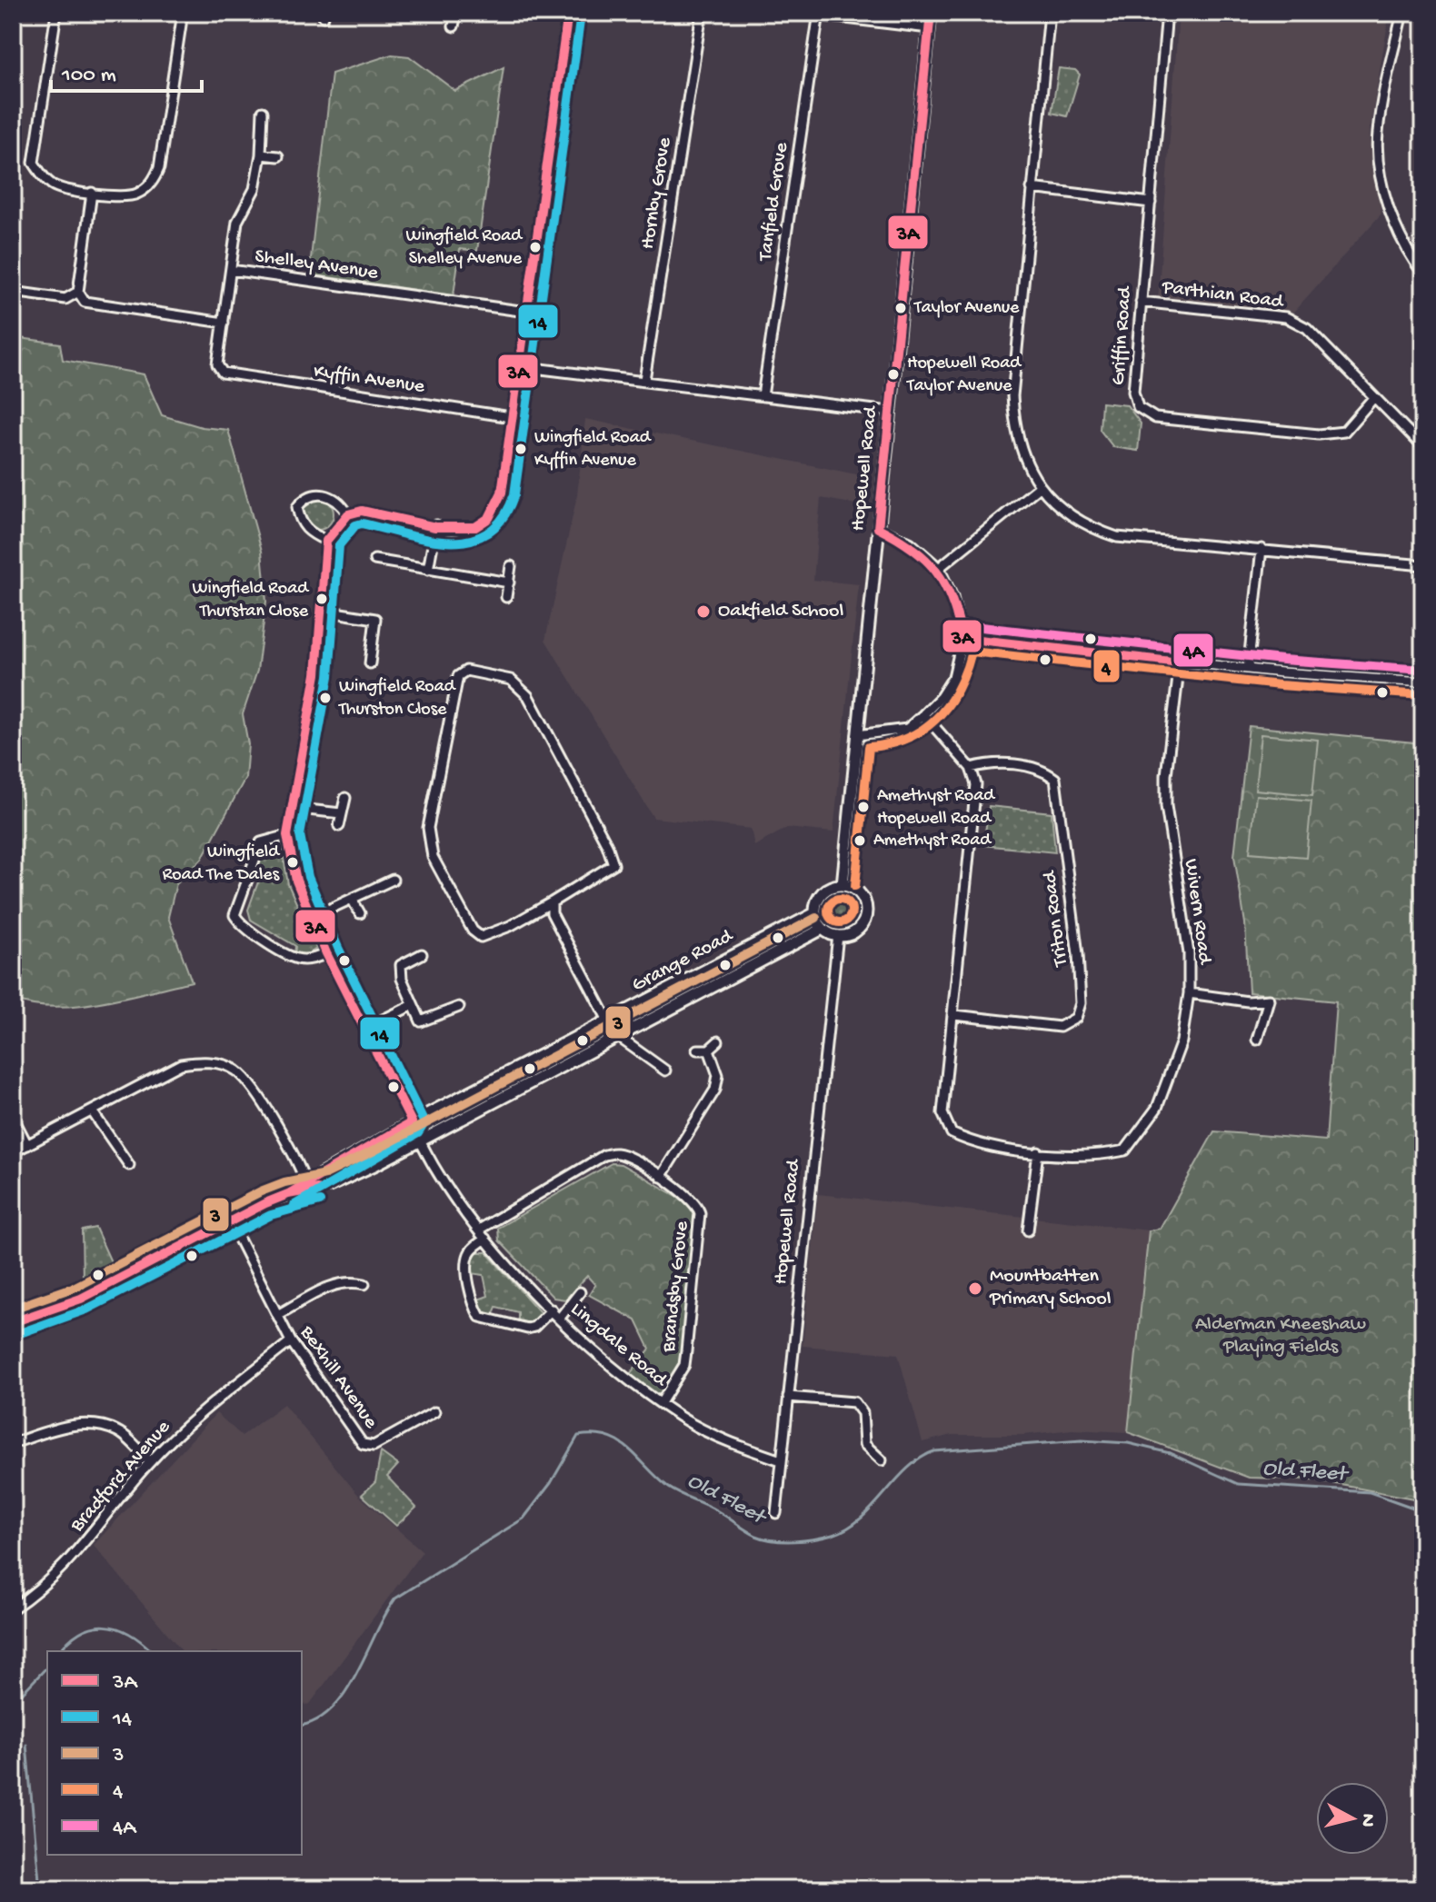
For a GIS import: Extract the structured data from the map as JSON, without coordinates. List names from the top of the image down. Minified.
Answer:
{"streets":{"street":["Hornby Grove","Tanfield Grove","Shelley Avenue","Parthian Road","Griffin Road","Kyffin Avenue","Hopewell Road","Wivern Road","Triton Road","Grange Road","Brandsby Grove","Lingdale Road","Bexhill Avenue","Bradford Avenue"]},"crossings":[["Parthian Road","Griffin Road"],["Hopewell Road","Grange Road"],["Hopewell Road","Lingdale Road"],["Wivern Road","Triton Road"],["Grange Road","Lingdale Road"],["Brandsby Grove","Lingdale Road"],["Bexhill Avenue","Bradford Avenue"]],"water":["Old Fleet"],"parks":["Alderman Kneeshaw Playing Fields"],"places":["Wingfield Road Shelley Avenue","Taylor Avenue","Hopewell Road Taylor Avenue","Wingfield Road Kyffin Avenue","Wingfield Road Thurstan Close","Oakfield School","Wingfield Road Thurston Close","Amethyst Road Hopewell Road","Amethyst Road","Wingfield Road The Dales","Mountbatten Primary School"],"lines":["transit line 3A","transit line 14","transit line 4A","transit line 4","transit line 3"],"legend":["3A","14","3","4","4A"],"scale_bar":"100 m","north":"right"}
